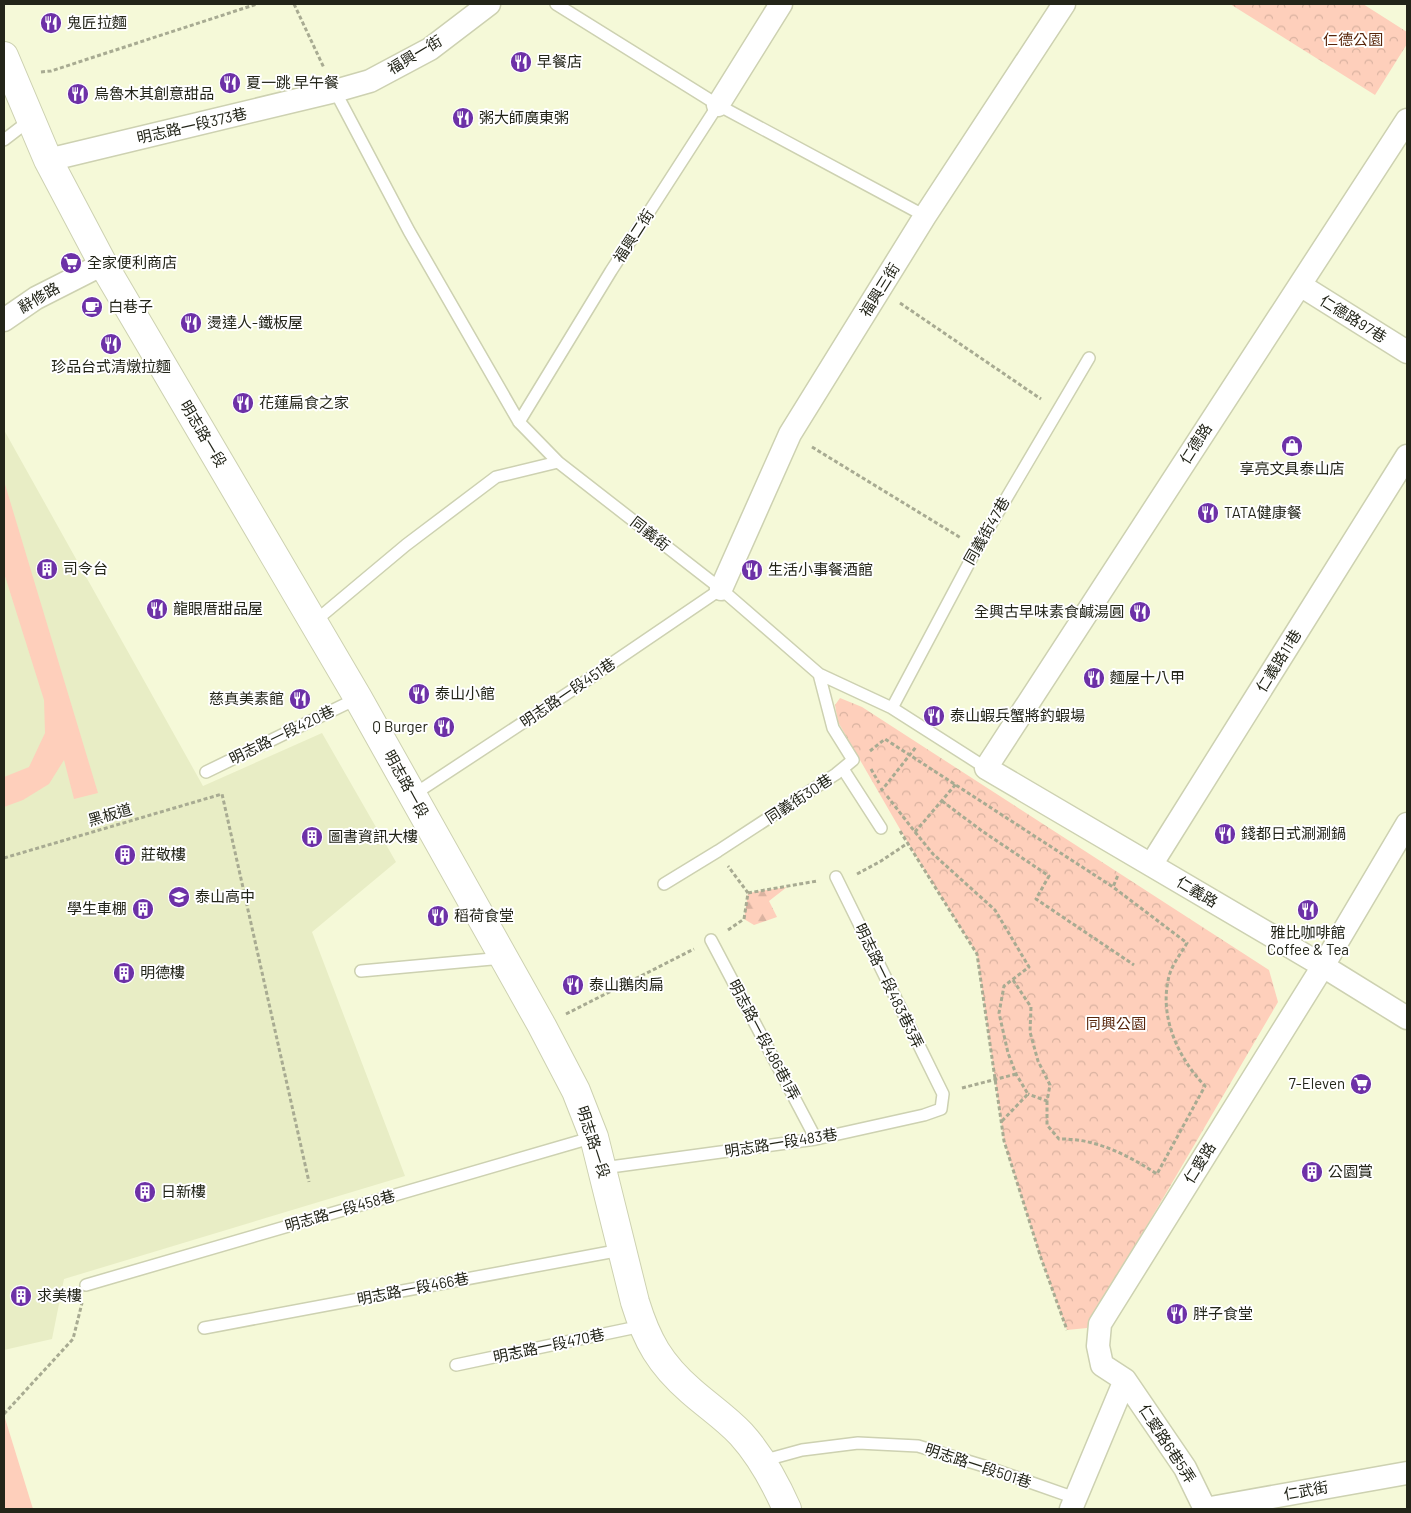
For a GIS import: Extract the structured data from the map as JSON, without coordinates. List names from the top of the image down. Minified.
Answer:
{"streets":{"main road":["明志路一段"],"street":["福興一街","明志路一段373巷","福興二街","福興三街","辭修路","仁德路97巷","仁德路","仁義路11巷","仁義路","仁愛路","仁愛路6巷5弄","仁武街"],"lane":["同義街47巷","同義街","明志路一段451巷","明志路一段420巷","同義街30巷","明志路一段483巷3弄","明志路一段486巷1弄","明志路一段483巷","明志路一段458巷","明志路一段466巷","明志路一段470巷","明志路一段501巷"],"path":["黑板道"]},"crossings":[["福興一街","明志路一段373巷"],["明志路一段373巷","明志路一段"],["福興三街","同義街"],["福興三街","明志路一段451巷"],["辭修路","明志路一段"],["仁德路97巷","仁德路"],["明志路一段","明志路一段451巷"],["明志路一段","明志路一段420巷"],["明志路一段","明志路一段483巷"],["明志路一段","明志路一段458巷"],["明志路一段","明志路一段466巷"],["明志路一段","明志路一段470巷"],["明志路一段","明志路一段501巷"],["仁德路","同義街"],["仁德路","仁義路"],["同義街47巷","同義街"],["同義街","明志路一段451巷"],["同義街","同義街30巷"],["同義街","仁義路"],["仁義路11巷","仁義路"],["仁義路","仁愛路"],["明志路一段483巷3弄","明志路一段483巷"],["明志路一段486巷1弄","明志路一段483巷"],["仁愛路","仁愛路6巷5弄"],["仁愛路6巷5弄","仁武街"]],"parks":["仁德公園","同興公園"],"places":{"restaurant":["鬼匠拉麵","早餐店","夏一跳 早午餐","烏魯木其創意甜品","粥大師廣東粥","燙達人-鐵板屋","珍品台式清燉拉麵","花蓮扁食之家","TATA健康餐","生活小事餐酒館","龍眼厝甜品屋","全興古早味素食鹹湯圓","麵屋十八甲","泰山小館","慈真美素館","泰山蝦兵蟹將釣蝦場","Q Burger","錢都日式涮涮鍋","雅比咖啡館 Coffee & Tea","稻荷食堂","泰山鵝肉扁","胖子食堂"],"supermarket":["全家便利商店","7-Eleven"],"cafe":["白巷子"],"shop":["享亮文具泰山店"],"building":["司令台","圖書資訊大樓","莊敬樓","學生車棚","明德樓","公園賞","日新樓","求美樓"],"school or university":["泰山高中"]}}
